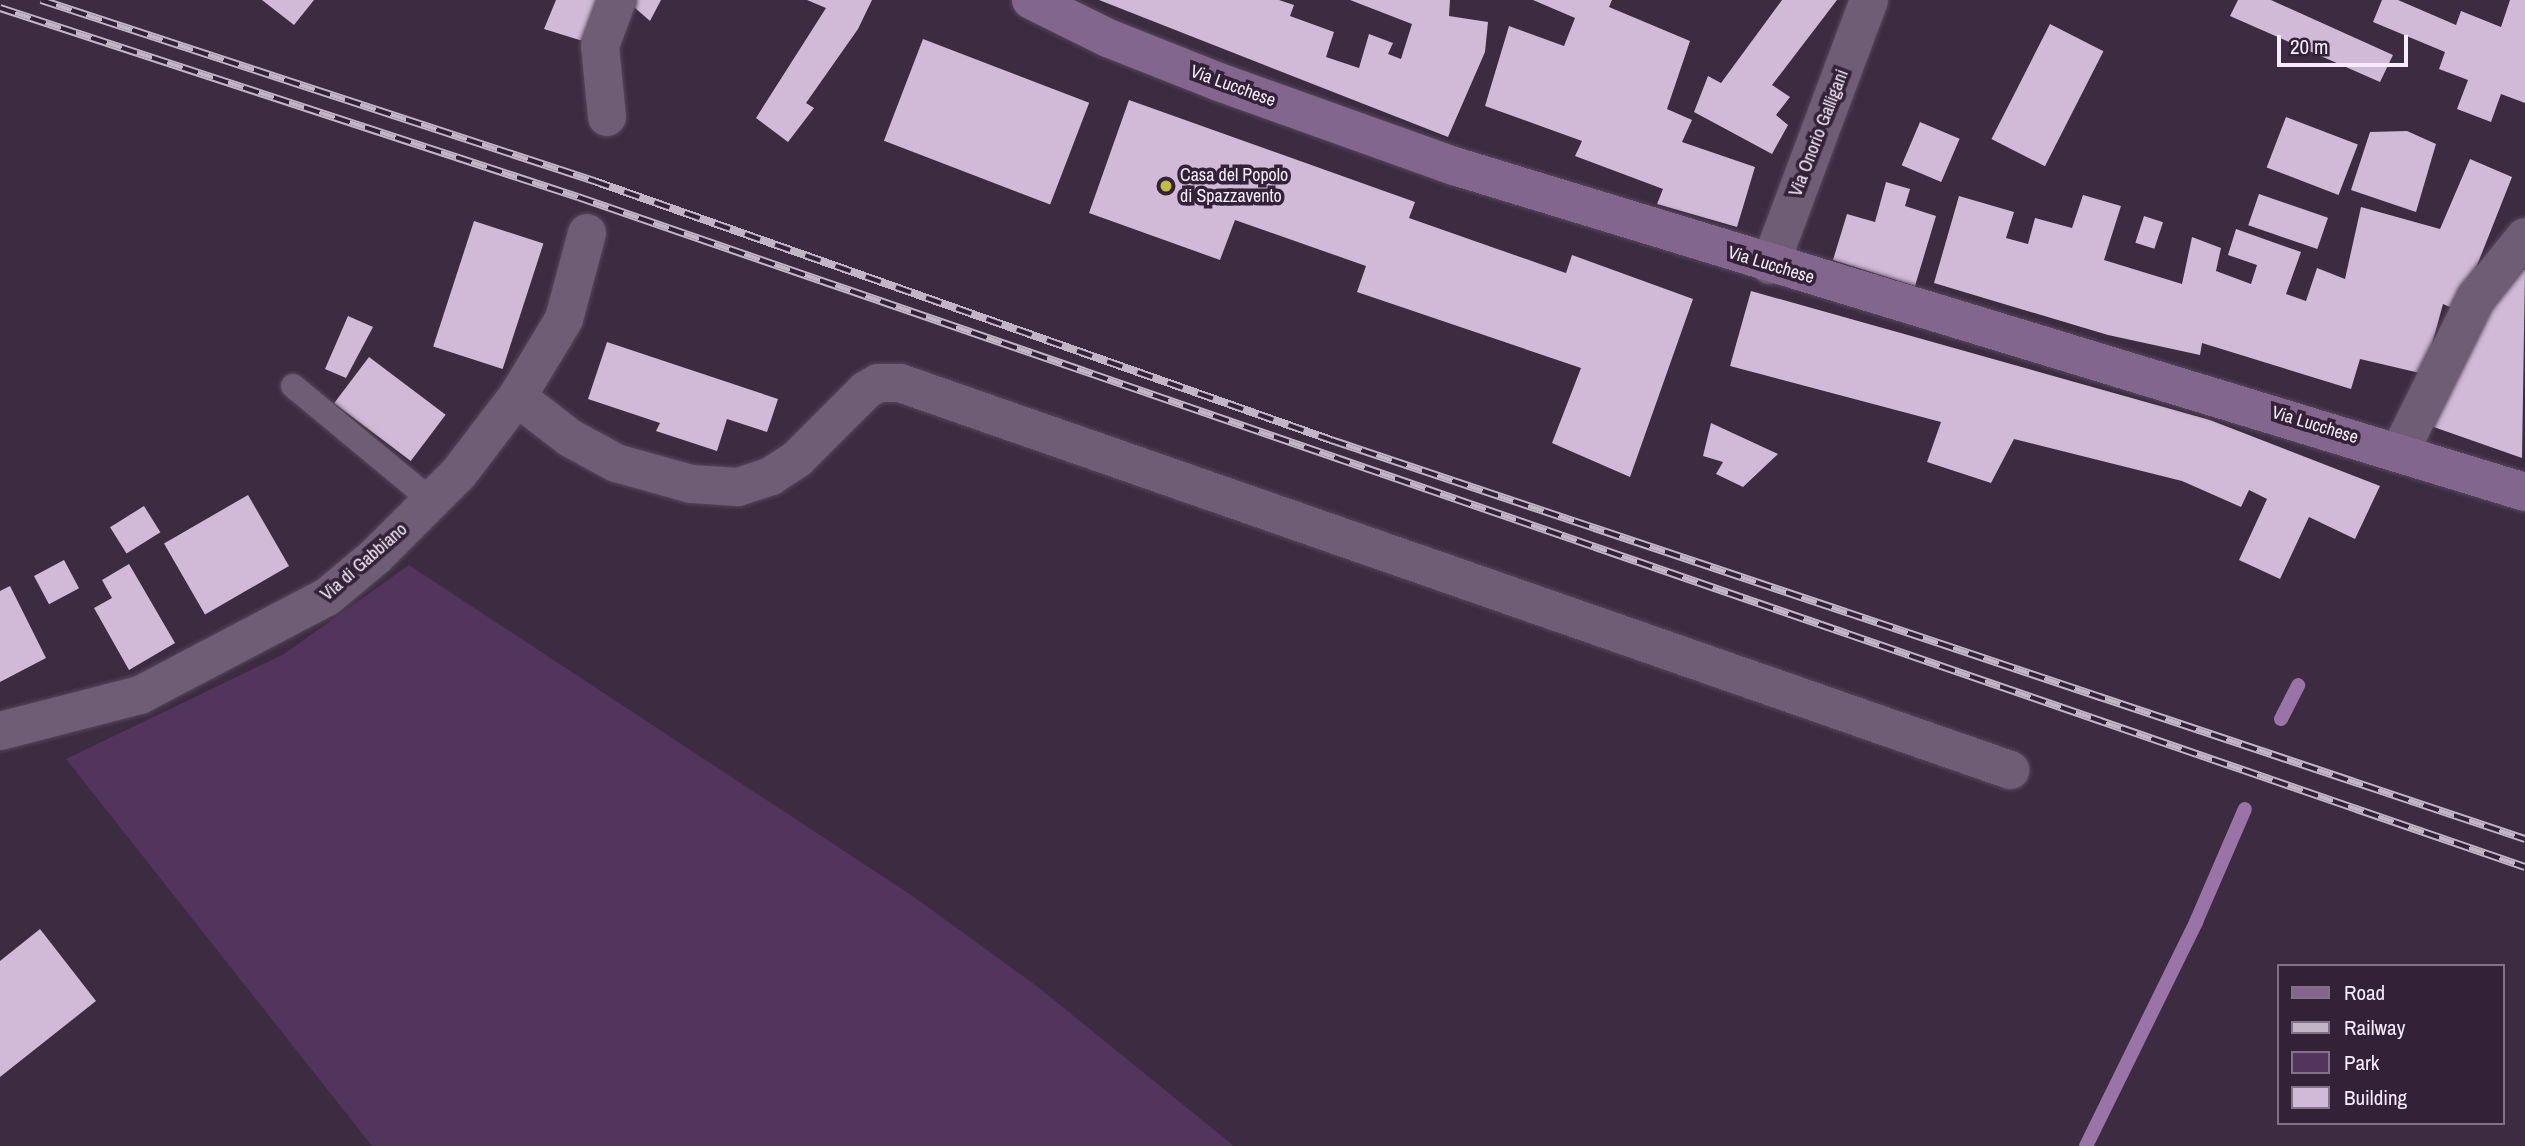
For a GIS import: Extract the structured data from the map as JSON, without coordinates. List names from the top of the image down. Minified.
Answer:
{"streets":{"street":["Via Lucchese","Via Onorio Galligani","Via di Gabbiano"]},"crossings":[["Via Lucchese","Via Onorio Galligani"]],"places":["Casa del Popolo di Spazzavento"],"legend":["Road","Railway","Park","Building"],"scale_bar":"20 m"}
